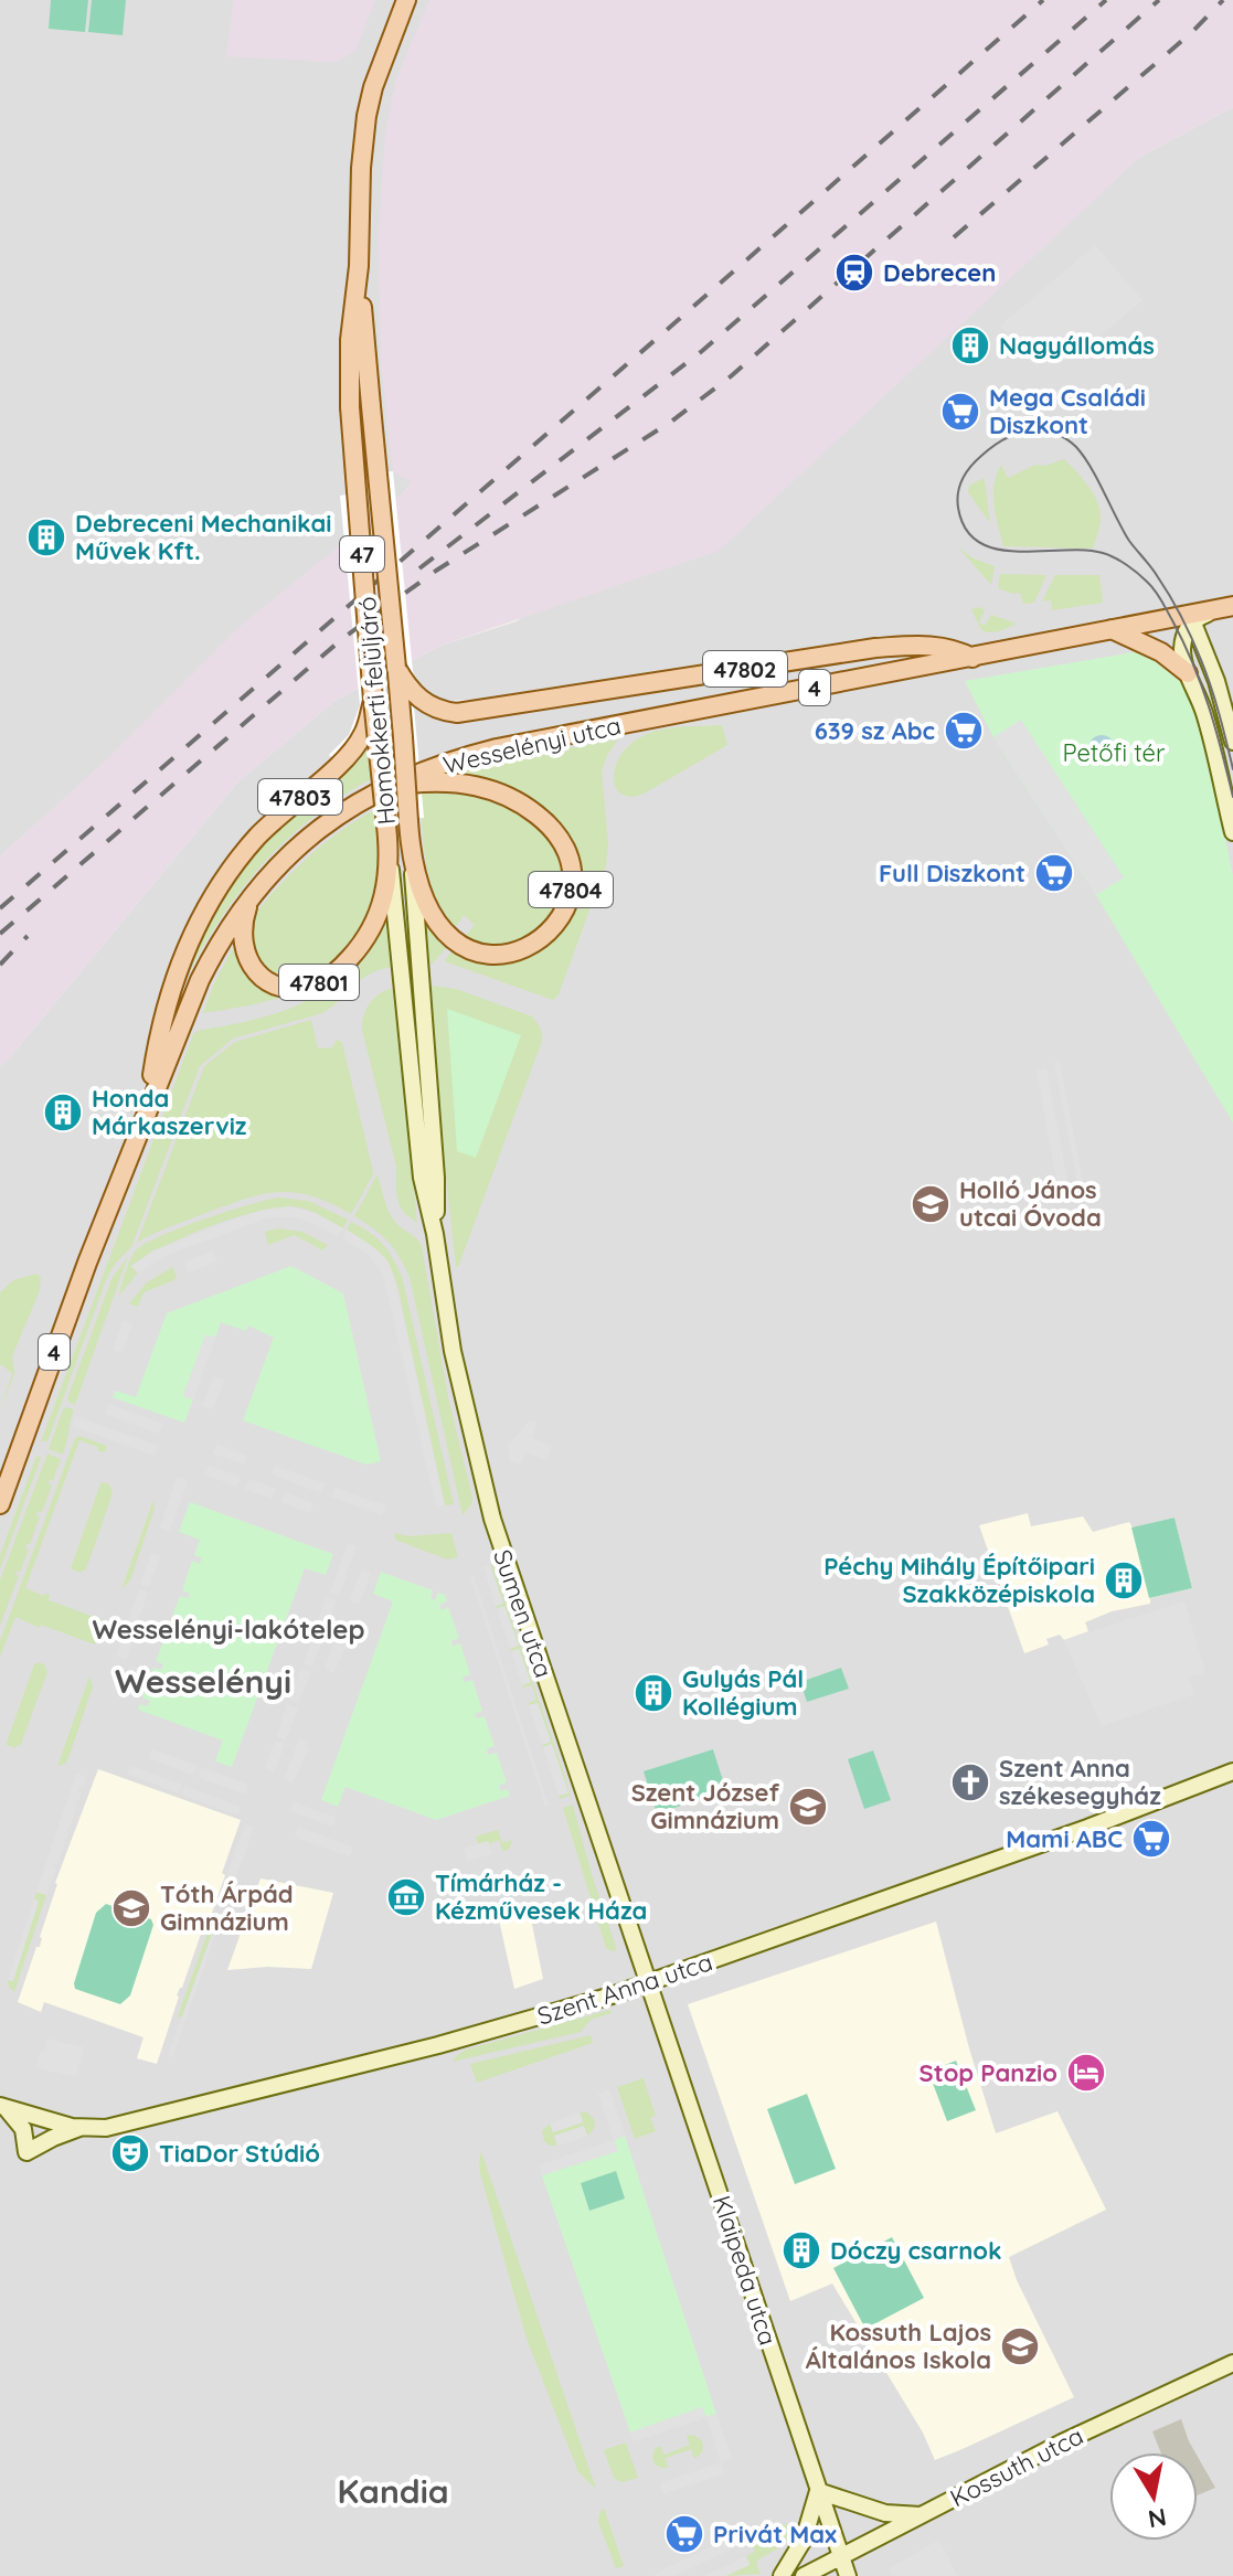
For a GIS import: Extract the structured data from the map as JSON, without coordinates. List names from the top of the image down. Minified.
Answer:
{"streets":{"main road":["47","47802","4","Homokkerti felüljáró","Wesselényi utca","47803","47804","47801"],"street":["Sumen utca","Szent Anna utca","Klaipeda utca","Kossuth utca"]},"crossings":[["47","Homokkerti felüljáró"],["47802","Homokkerti felüljáró"],["47802","Wesselényi utca"],["4","Wesselényi utca"],["Homokkerti felüljáró","47803"],["Homokkerti felüljáró","47804"],["Homokkerti felüljáró","47801"],["Homokkerti felüljáró","Sumen utca"],["Wesselényi utca","47803"],["Wesselényi utca","47804"],["Wesselényi utca","47801"],["47804","Sumen utca"],["47801","Sumen utca"],["Sumen utca","Szent Anna utca"],["Sumen utca","Klaipeda utca"],["Szent Anna utca","Klaipeda utca"],["Klaipeda utca","Kossuth utca"]],"districts":["Wesselényi-lakótelep","Wesselényi","Kandia"],"parks":["Petőfi tér"],"places":{"station":["Debrecen"],"building":["Nagyállomás","Debreceni Mechanikai Művek Kft.","Honda Márkaszerviz","Péchy Mihály Építőipari Szakközépiskola","Gulyás Pál Kollégium","Dóczy csarnok"],"supermarket":["Mega Családi Diszkont","639 sz Abc","Full Diszkont","Mami ABC","Privát Max"],"school or university":["Holló János utcai Óvoda","Szent József Gimnázium","Tóth Árpád Gimnázium","Kossuth Lajos Általános Iskola"],"church":["Szent Anna székesegyház"],"museum":["Tímárház - Kézművesek Háza"],"hotel":["Stop Panzio"],"theatre":["TiaDor Stúdió"]},"north":"bottom"}
